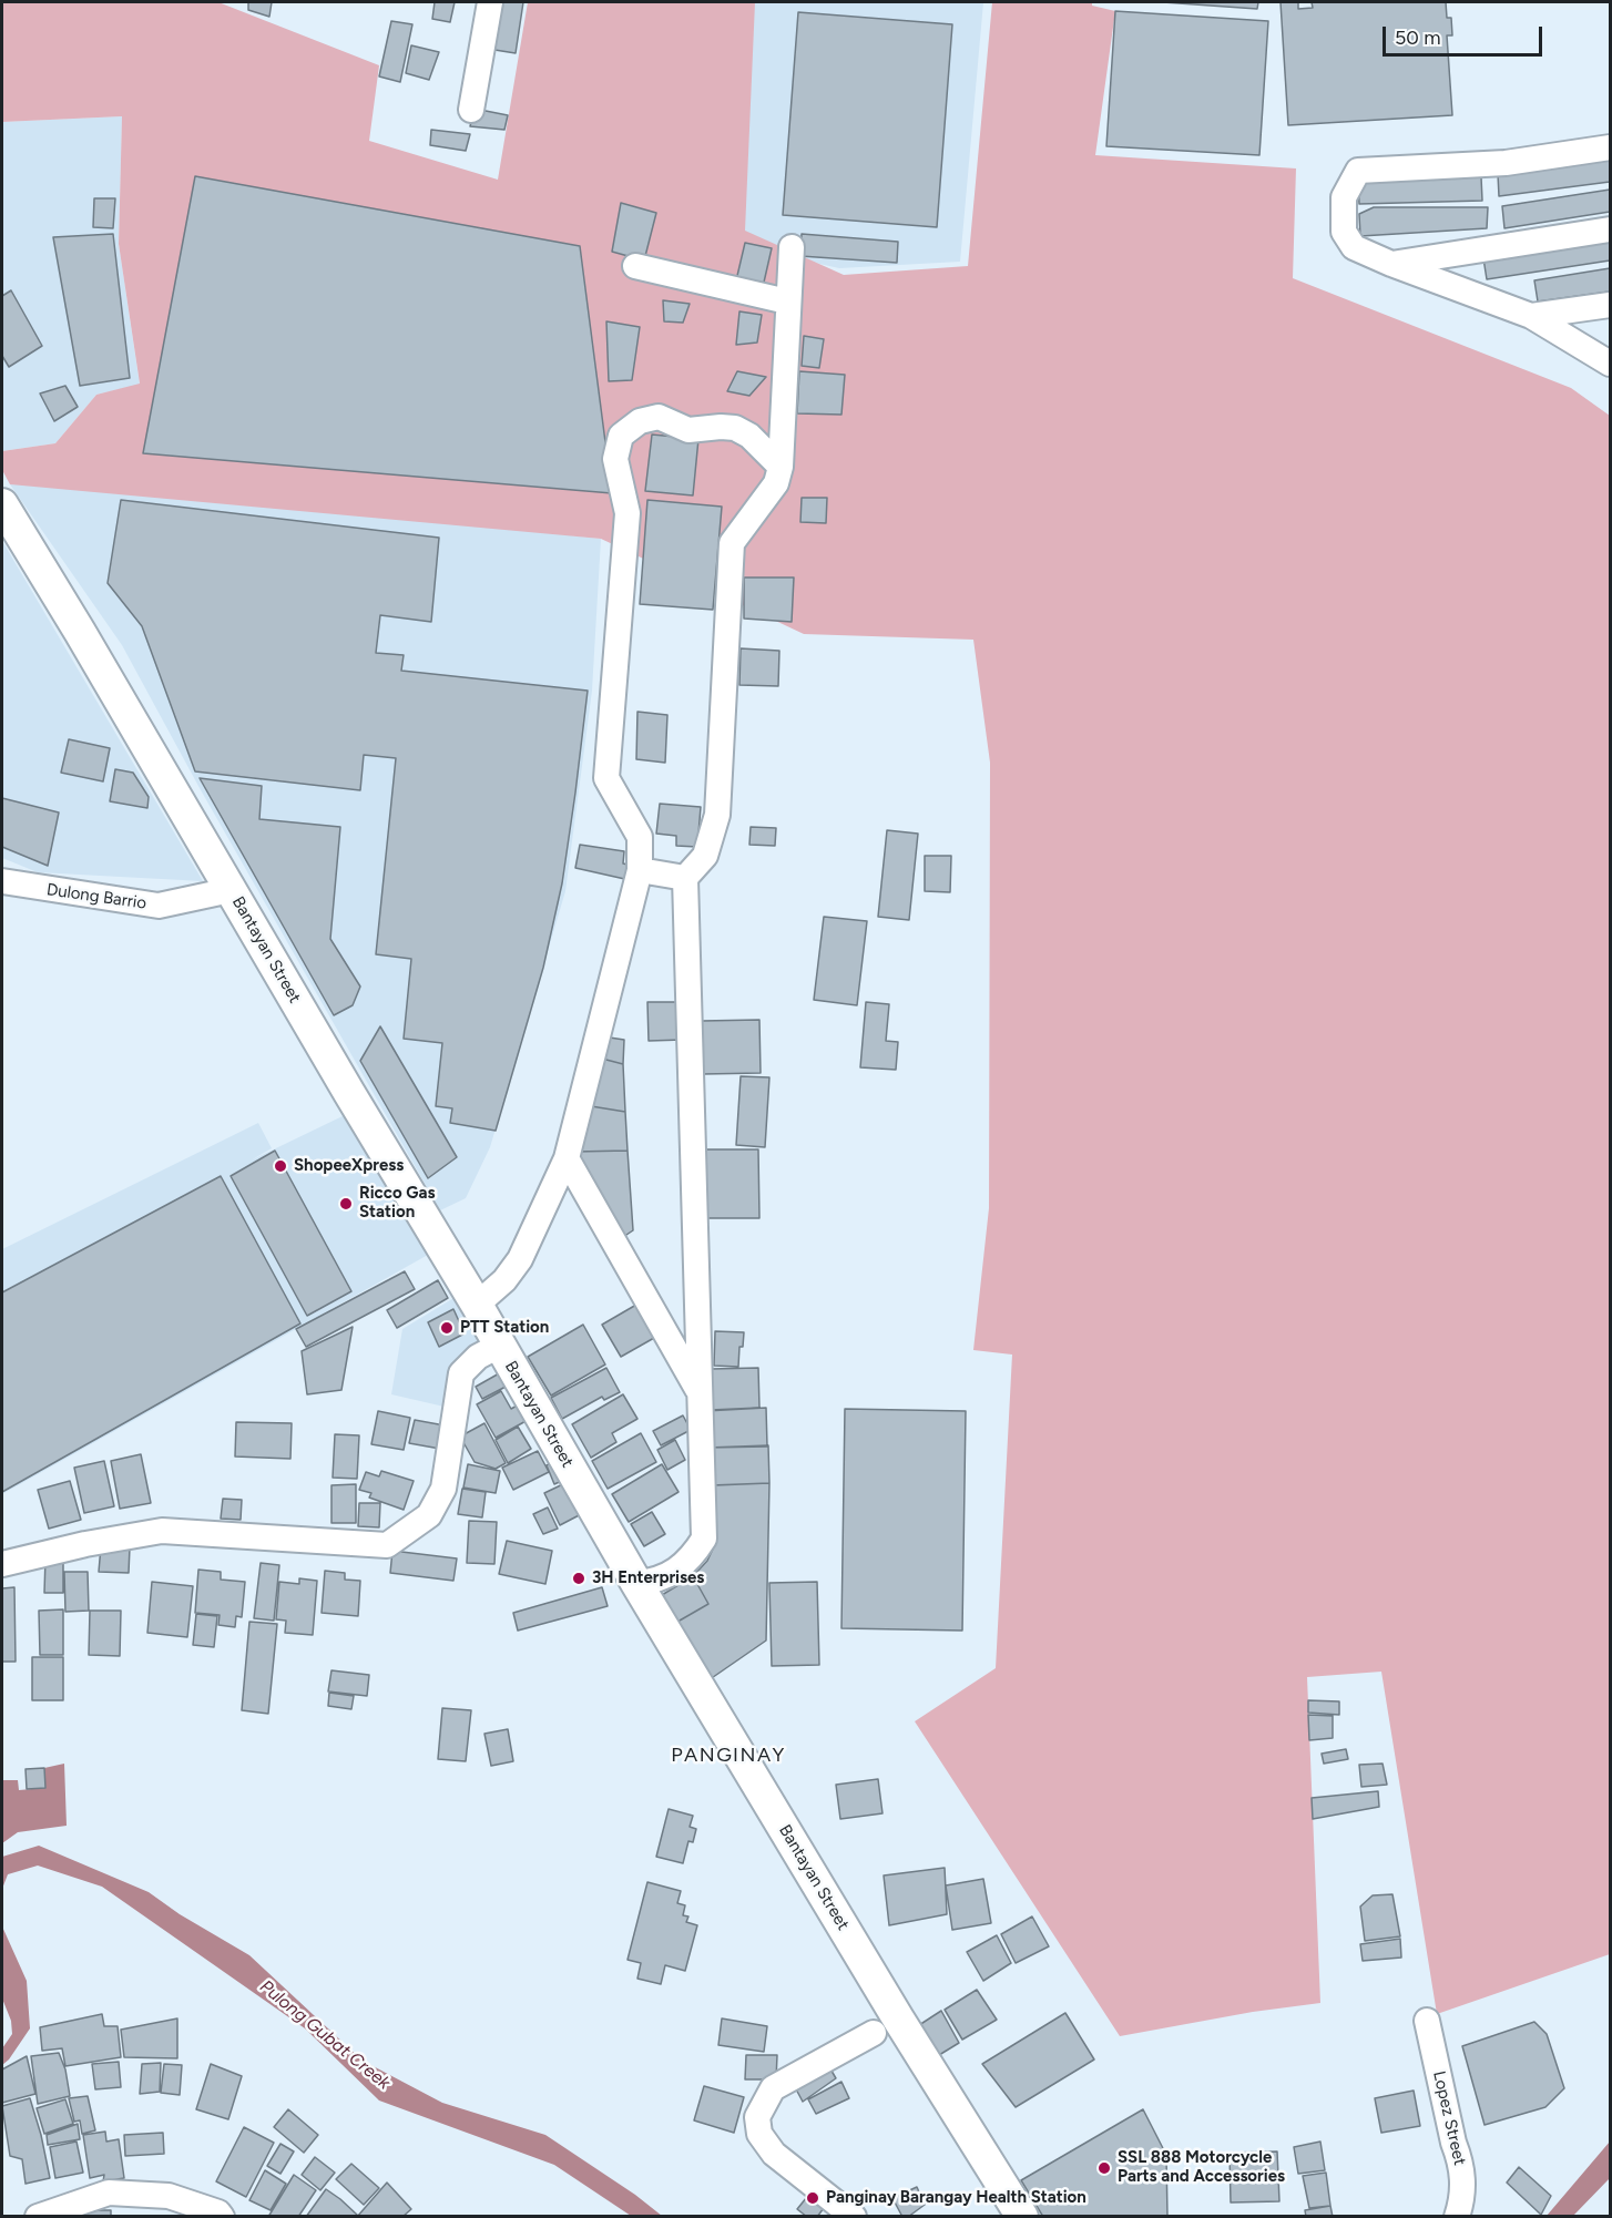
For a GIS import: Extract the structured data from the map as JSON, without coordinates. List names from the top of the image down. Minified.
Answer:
{"streets":{"main road":["Bantayan Street"],"street":["Dulong Barrio","Lopez Street"]},"crossings":[["Dulong Barrio","Bantayan Street"]],"districts":["PANGINAY"],"water":["Pulong Gubat Creek"],"places":["ShopeeXpress","Ricco Gas Station","PTT Station","3H Enterprises","SSL 888 Motorcycle Parts and Accessories","Panginay Barangay Health Station"],"scale_bar":"50 m"}
